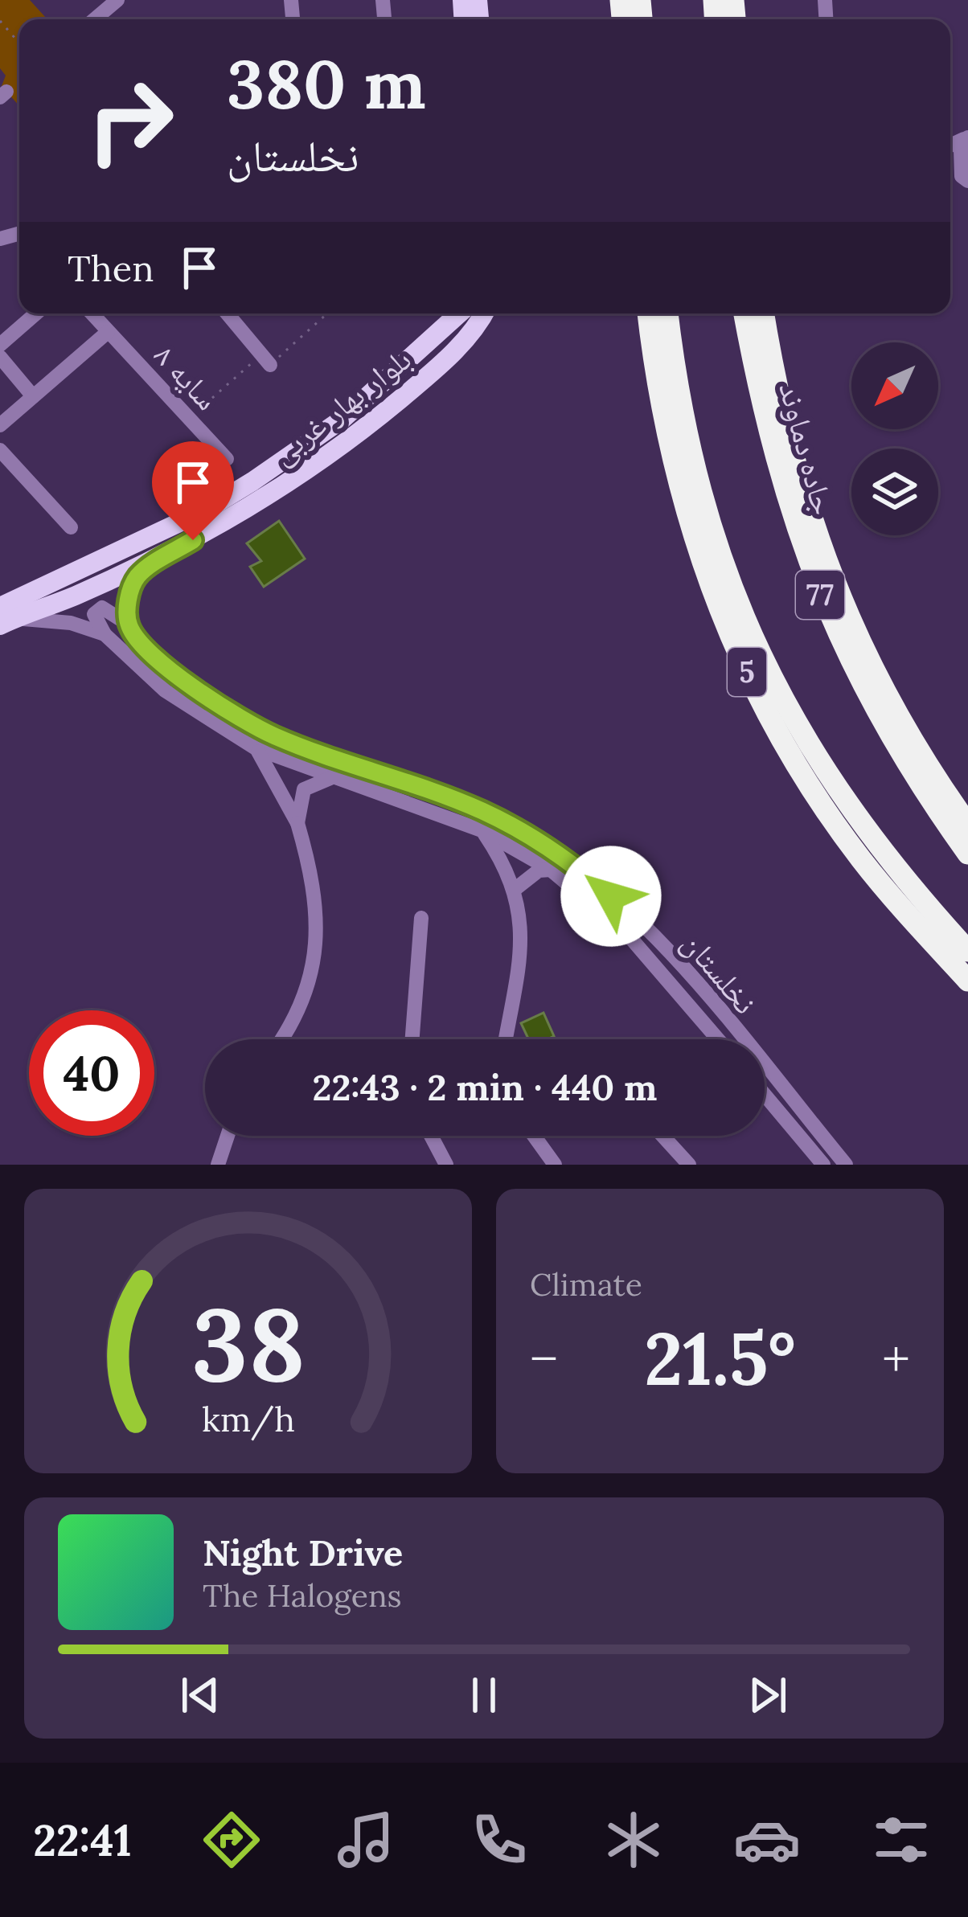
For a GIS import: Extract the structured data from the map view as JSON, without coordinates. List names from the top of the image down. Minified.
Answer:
{"streets":{"highway":["جاده دماوند","77","5"],"main road":["بلوار بهار غربی"],"street":["سایه ۸","نخلستان"]},"crossings":[["بلوار بهار غربی","نخلستان"]],"north":"bottom left","page":{"turn":["380 m","نخلستان"],"then":"Then","limit":"40","trip":"22:43 · 2 min · 440 m","tile":"Climate","heat":["−","21.5°","+"],"song":["Night Drive","The Halogens"],"tabs":"22:41","gauge":["38","km/h"]}}
